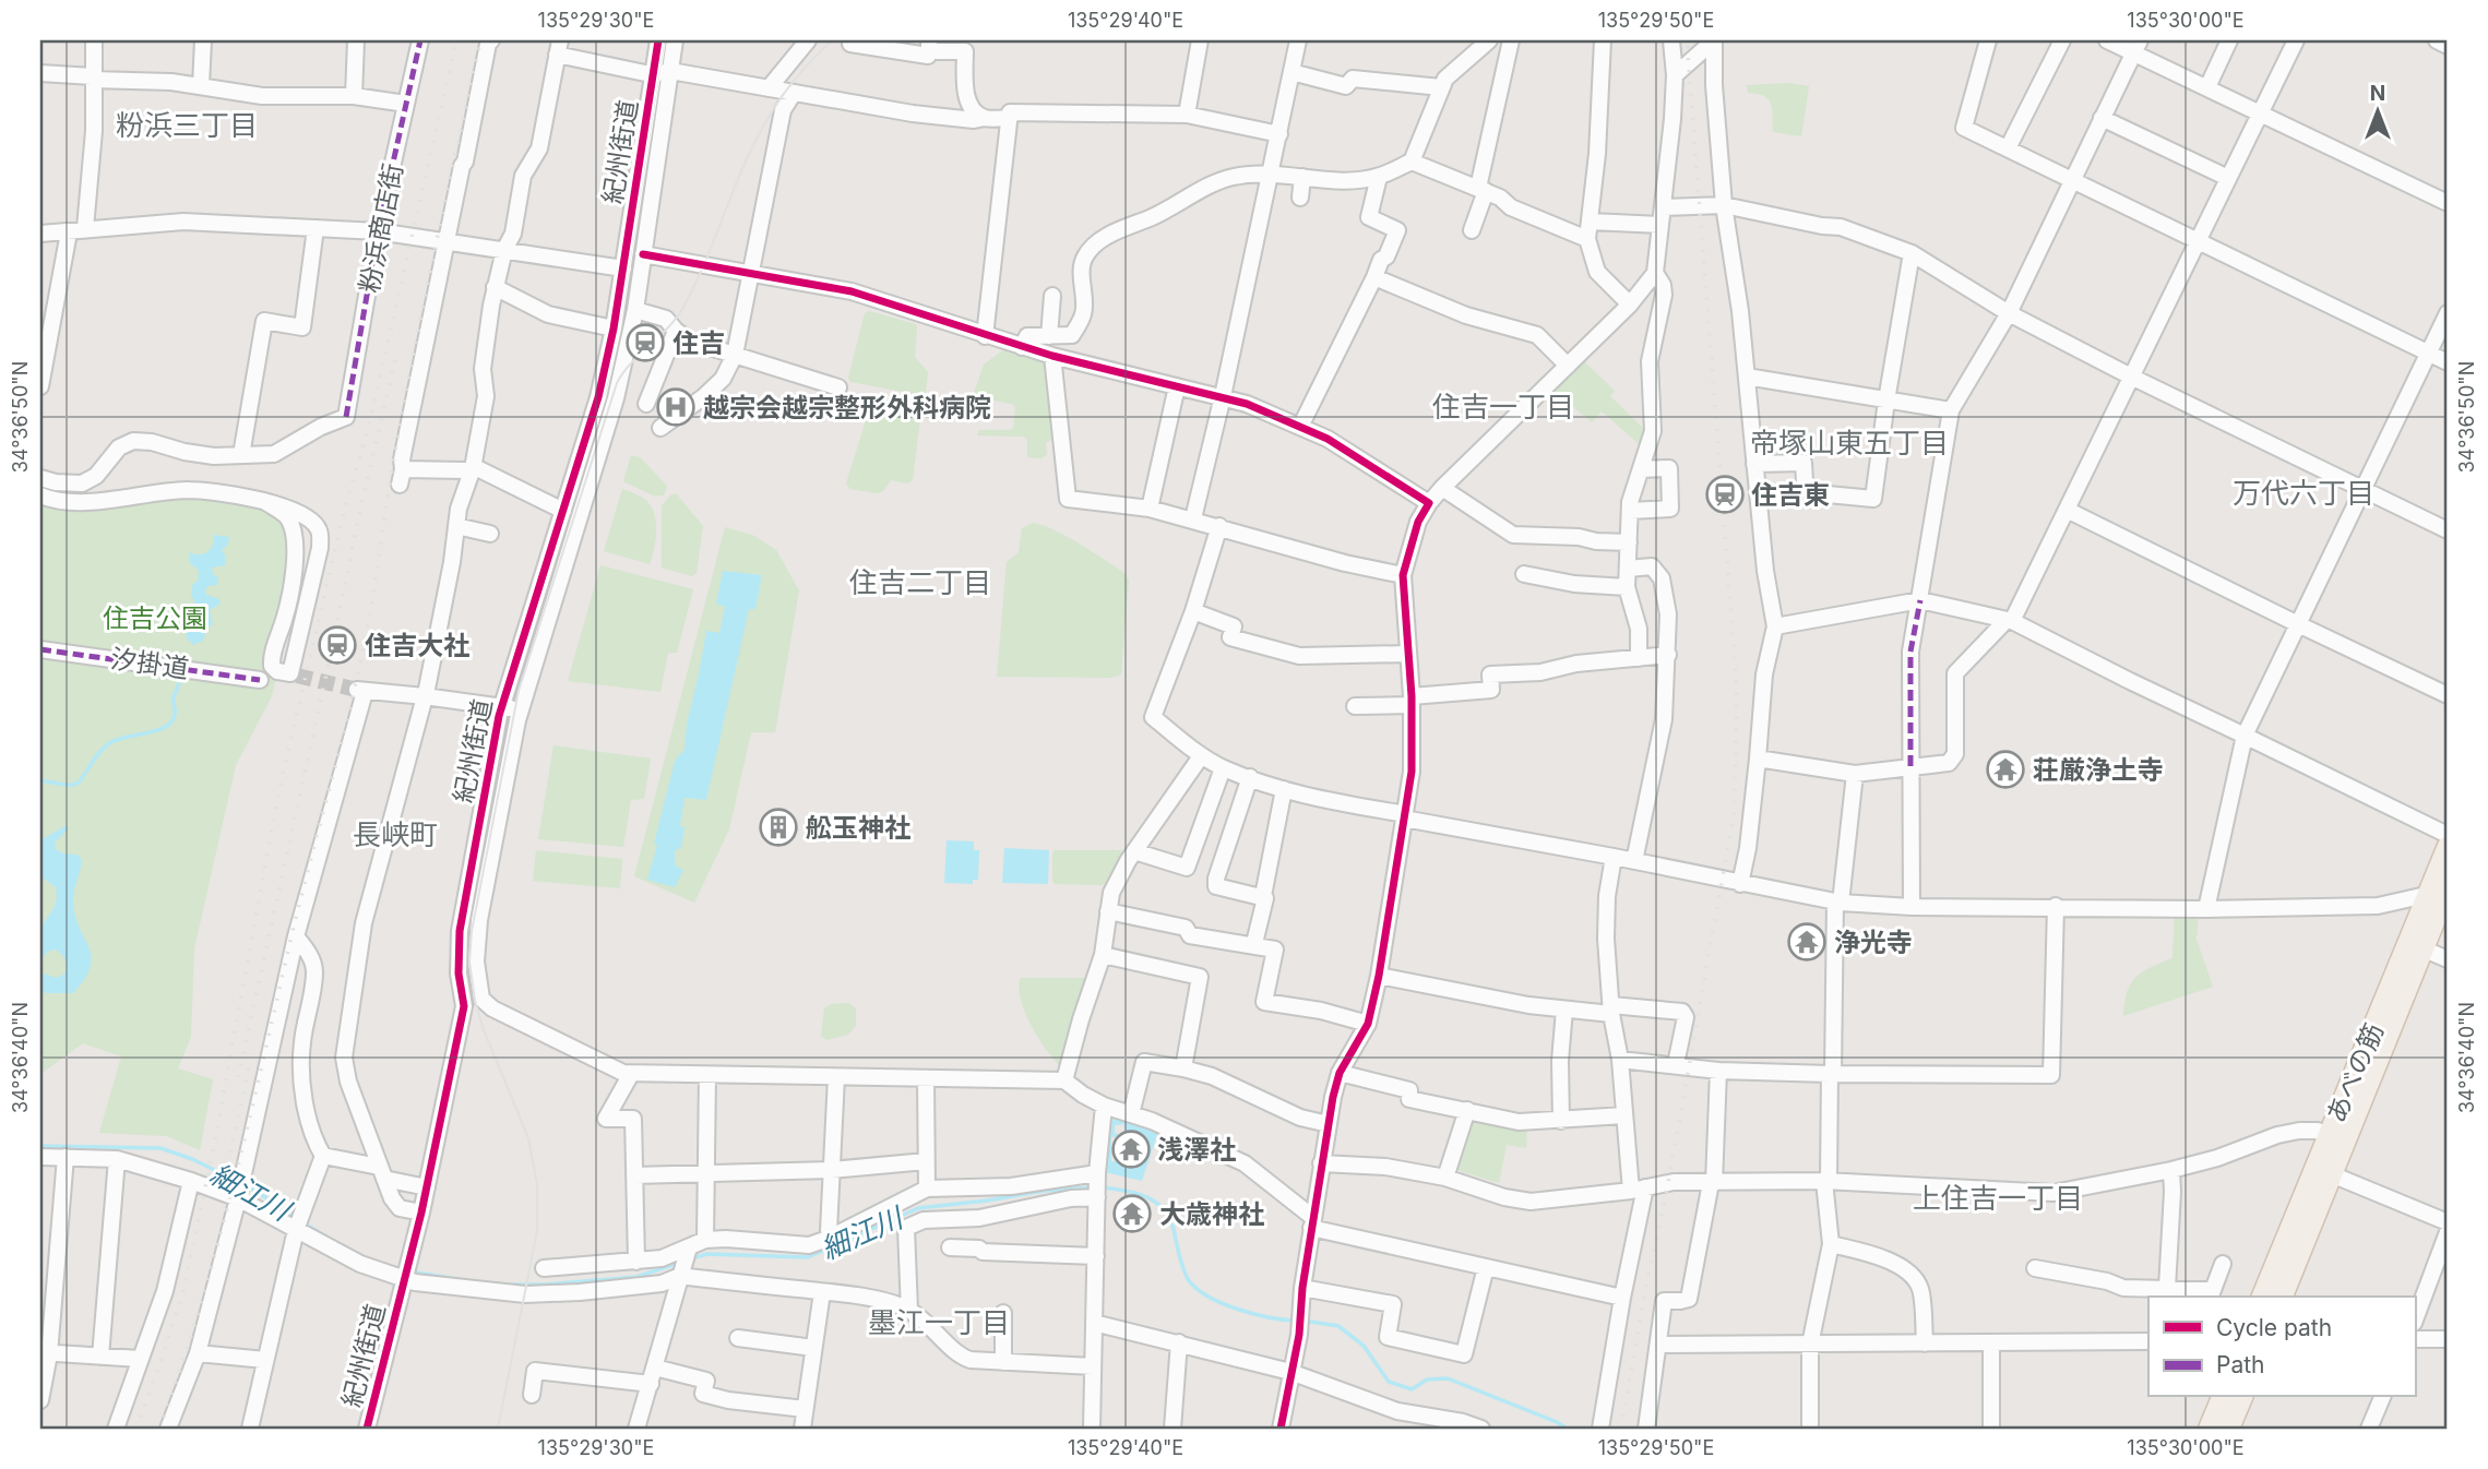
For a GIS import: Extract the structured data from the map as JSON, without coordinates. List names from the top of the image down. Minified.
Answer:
{"streets":{"main road":["あべの筋"],"street":["紀州街道","粉浜商店街","汐掛道"]},"districts":["粉浜三丁目","住吉一丁目","帝塚山東五丁目","万代六丁目","住吉二丁目","長峡町","上住吉一丁目","墨江一丁目"],"water":["細江川"],"parks":["住吉公園"],"places":{"station":["住吉","住吉東","住吉大社"],"hospital":["越宗会越宗整形外科病院"],"temple":["荘厳浄土寺","浄光寺","浅澤社","大歳神社"],"building":["舩玉神社"]},"legend":["Cycle path","Path"],"north":"top","coordinates":["135°29'30\"E","135°29'40\"E","135°29'50\"E","135°30'00\"E","34°36'50\"N","34°36'40\"N"]}
